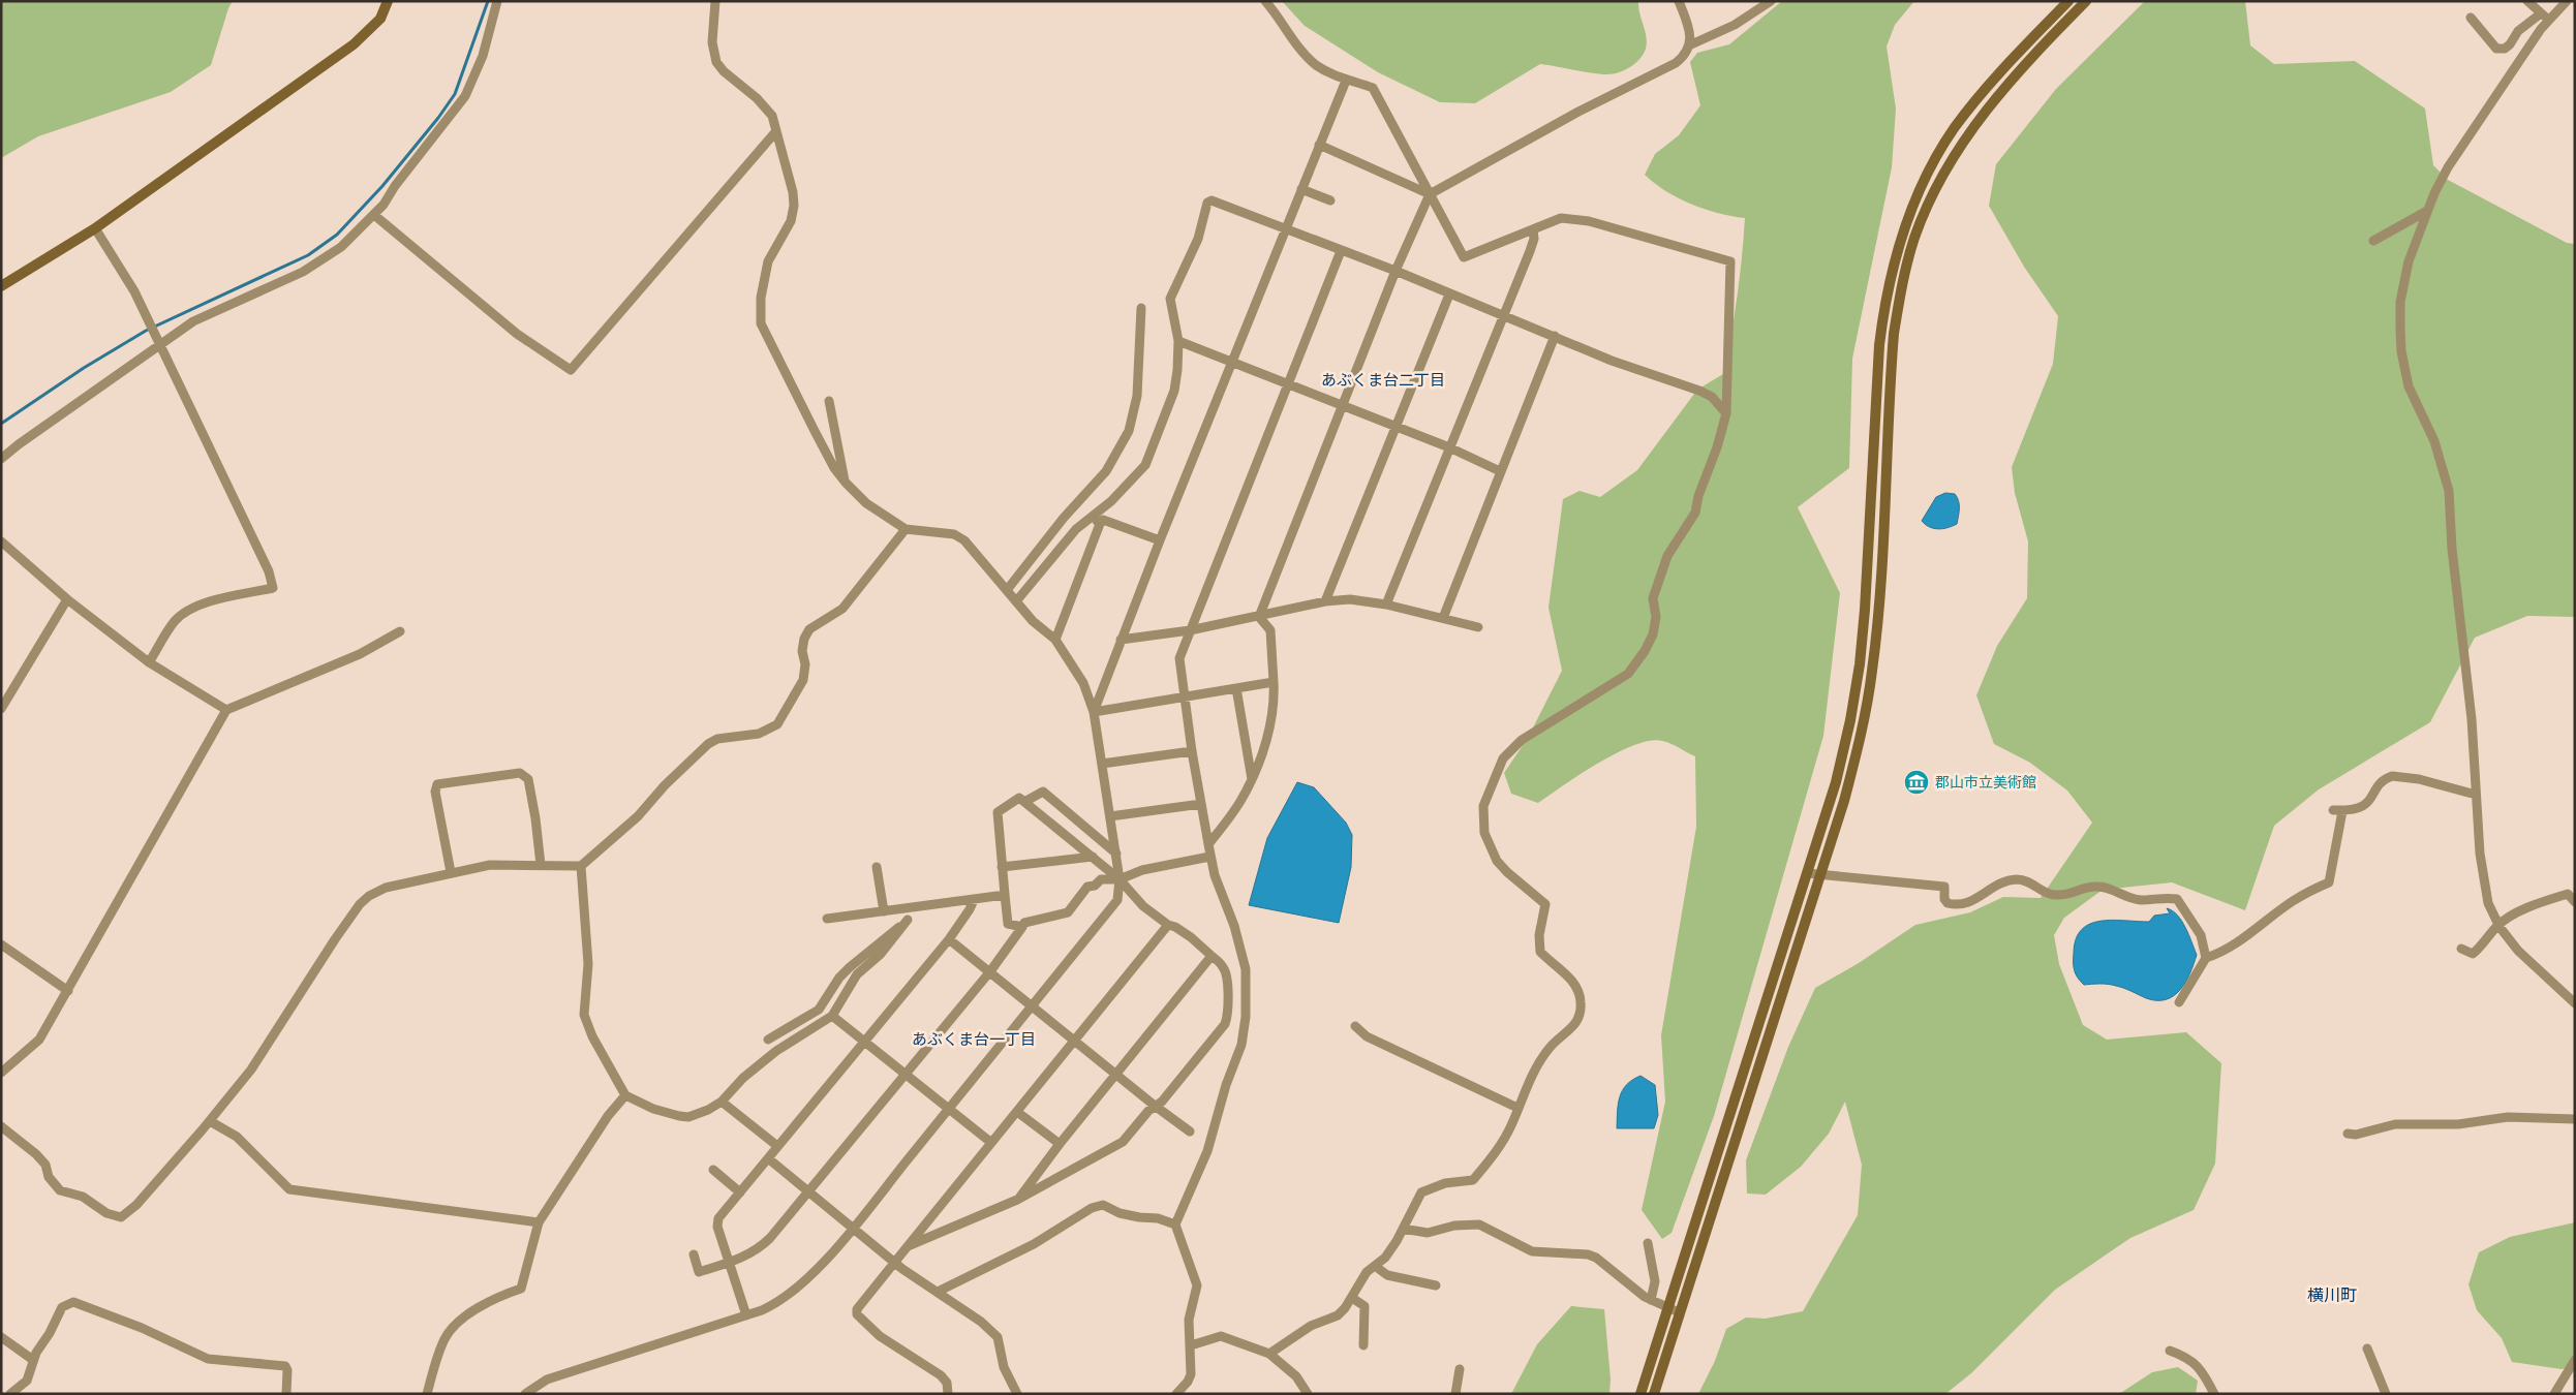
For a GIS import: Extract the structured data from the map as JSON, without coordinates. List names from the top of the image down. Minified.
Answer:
{"districts":["あぶくま台二丁目","あぶくま台一丁目","横川町"],"places":{"museum":["郡山市立美術館"]}}
